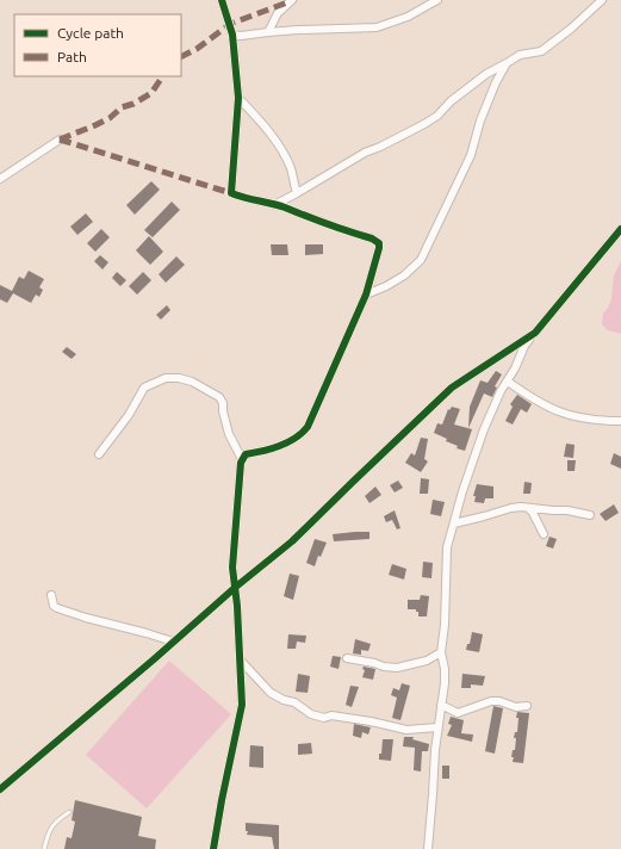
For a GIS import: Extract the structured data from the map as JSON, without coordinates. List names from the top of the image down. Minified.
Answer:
{"legend":["Cycle path","Path"]}
